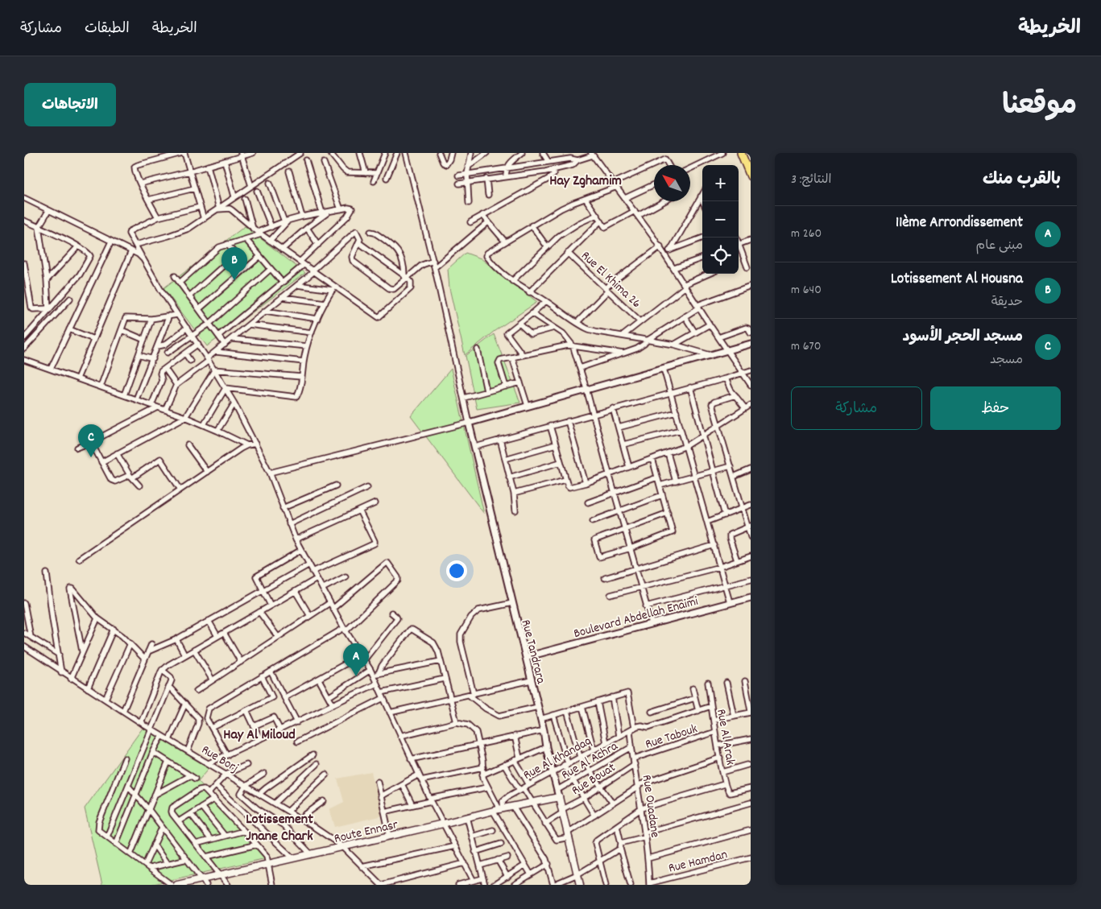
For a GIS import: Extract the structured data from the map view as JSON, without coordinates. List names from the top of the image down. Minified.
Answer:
{"streets":{"main road":["Rue Tandrara","Route Ennasr"],"street":["Rue El Khima 26","Boulevard Abdellah Enaimi","Rue Tabouk","Rue Al Arak","Rue Al Khandaq","Rue Borj","Rue Al Achra","Rue Bouat","Rue Ouadane","Rue Hamdan"]},"crossings":[["Boulevard Abdellah Enaimi","Rue Tandrara"],["Rue Tandrara","Rue Al Khandaq"],["Rue Tandrara","Rue Al Achra"],["Rue Tandrara","Rue Bouat"],["Rue Tandrara","Route Ennasr"],["Rue Tabouk","Rue Al Arak"],["Rue Tabouk","Rue Ouadane"],["Rue Al Arak","Rue Al Khandaq"],["Rue Al Khandaq","Rue Ouadane"],["Rue Al Khandaq","Route Ennasr"],["Rue Borj","Route Ennasr"],["Rue Al Achra","Rue Ouadane"],["Rue Bouat","Rue Ouadane"],["Rue Ouadane","Rue Hamdan"]],"districts":["Hay Zghamim","Hay Al Miloud","Lotissement Jnane Chark"],"north":"top left","page":{"header":"الخريطة","nav":["الخريطة","الطبقات","مشاركة"],"title":"موقعنا","buttons":["الاتجاهات",["حفظ","مشاركة"]],"heading":["بالقرب منك","النتائج: 3"],"map_buttons":["+","−"],"list":[{"mark":"A","name":"11ème Arrondissement","note":"مبنى عام","value":"260 m"},{"mark":"B","name":"Lotissement Al Housna","note":"حديقة","value":"640 m"},{"mark":"C","name":"مسجد الحجر الأسود","note":"مسجد","value":"670 m"}],"pins":["B","C","A"]}}
